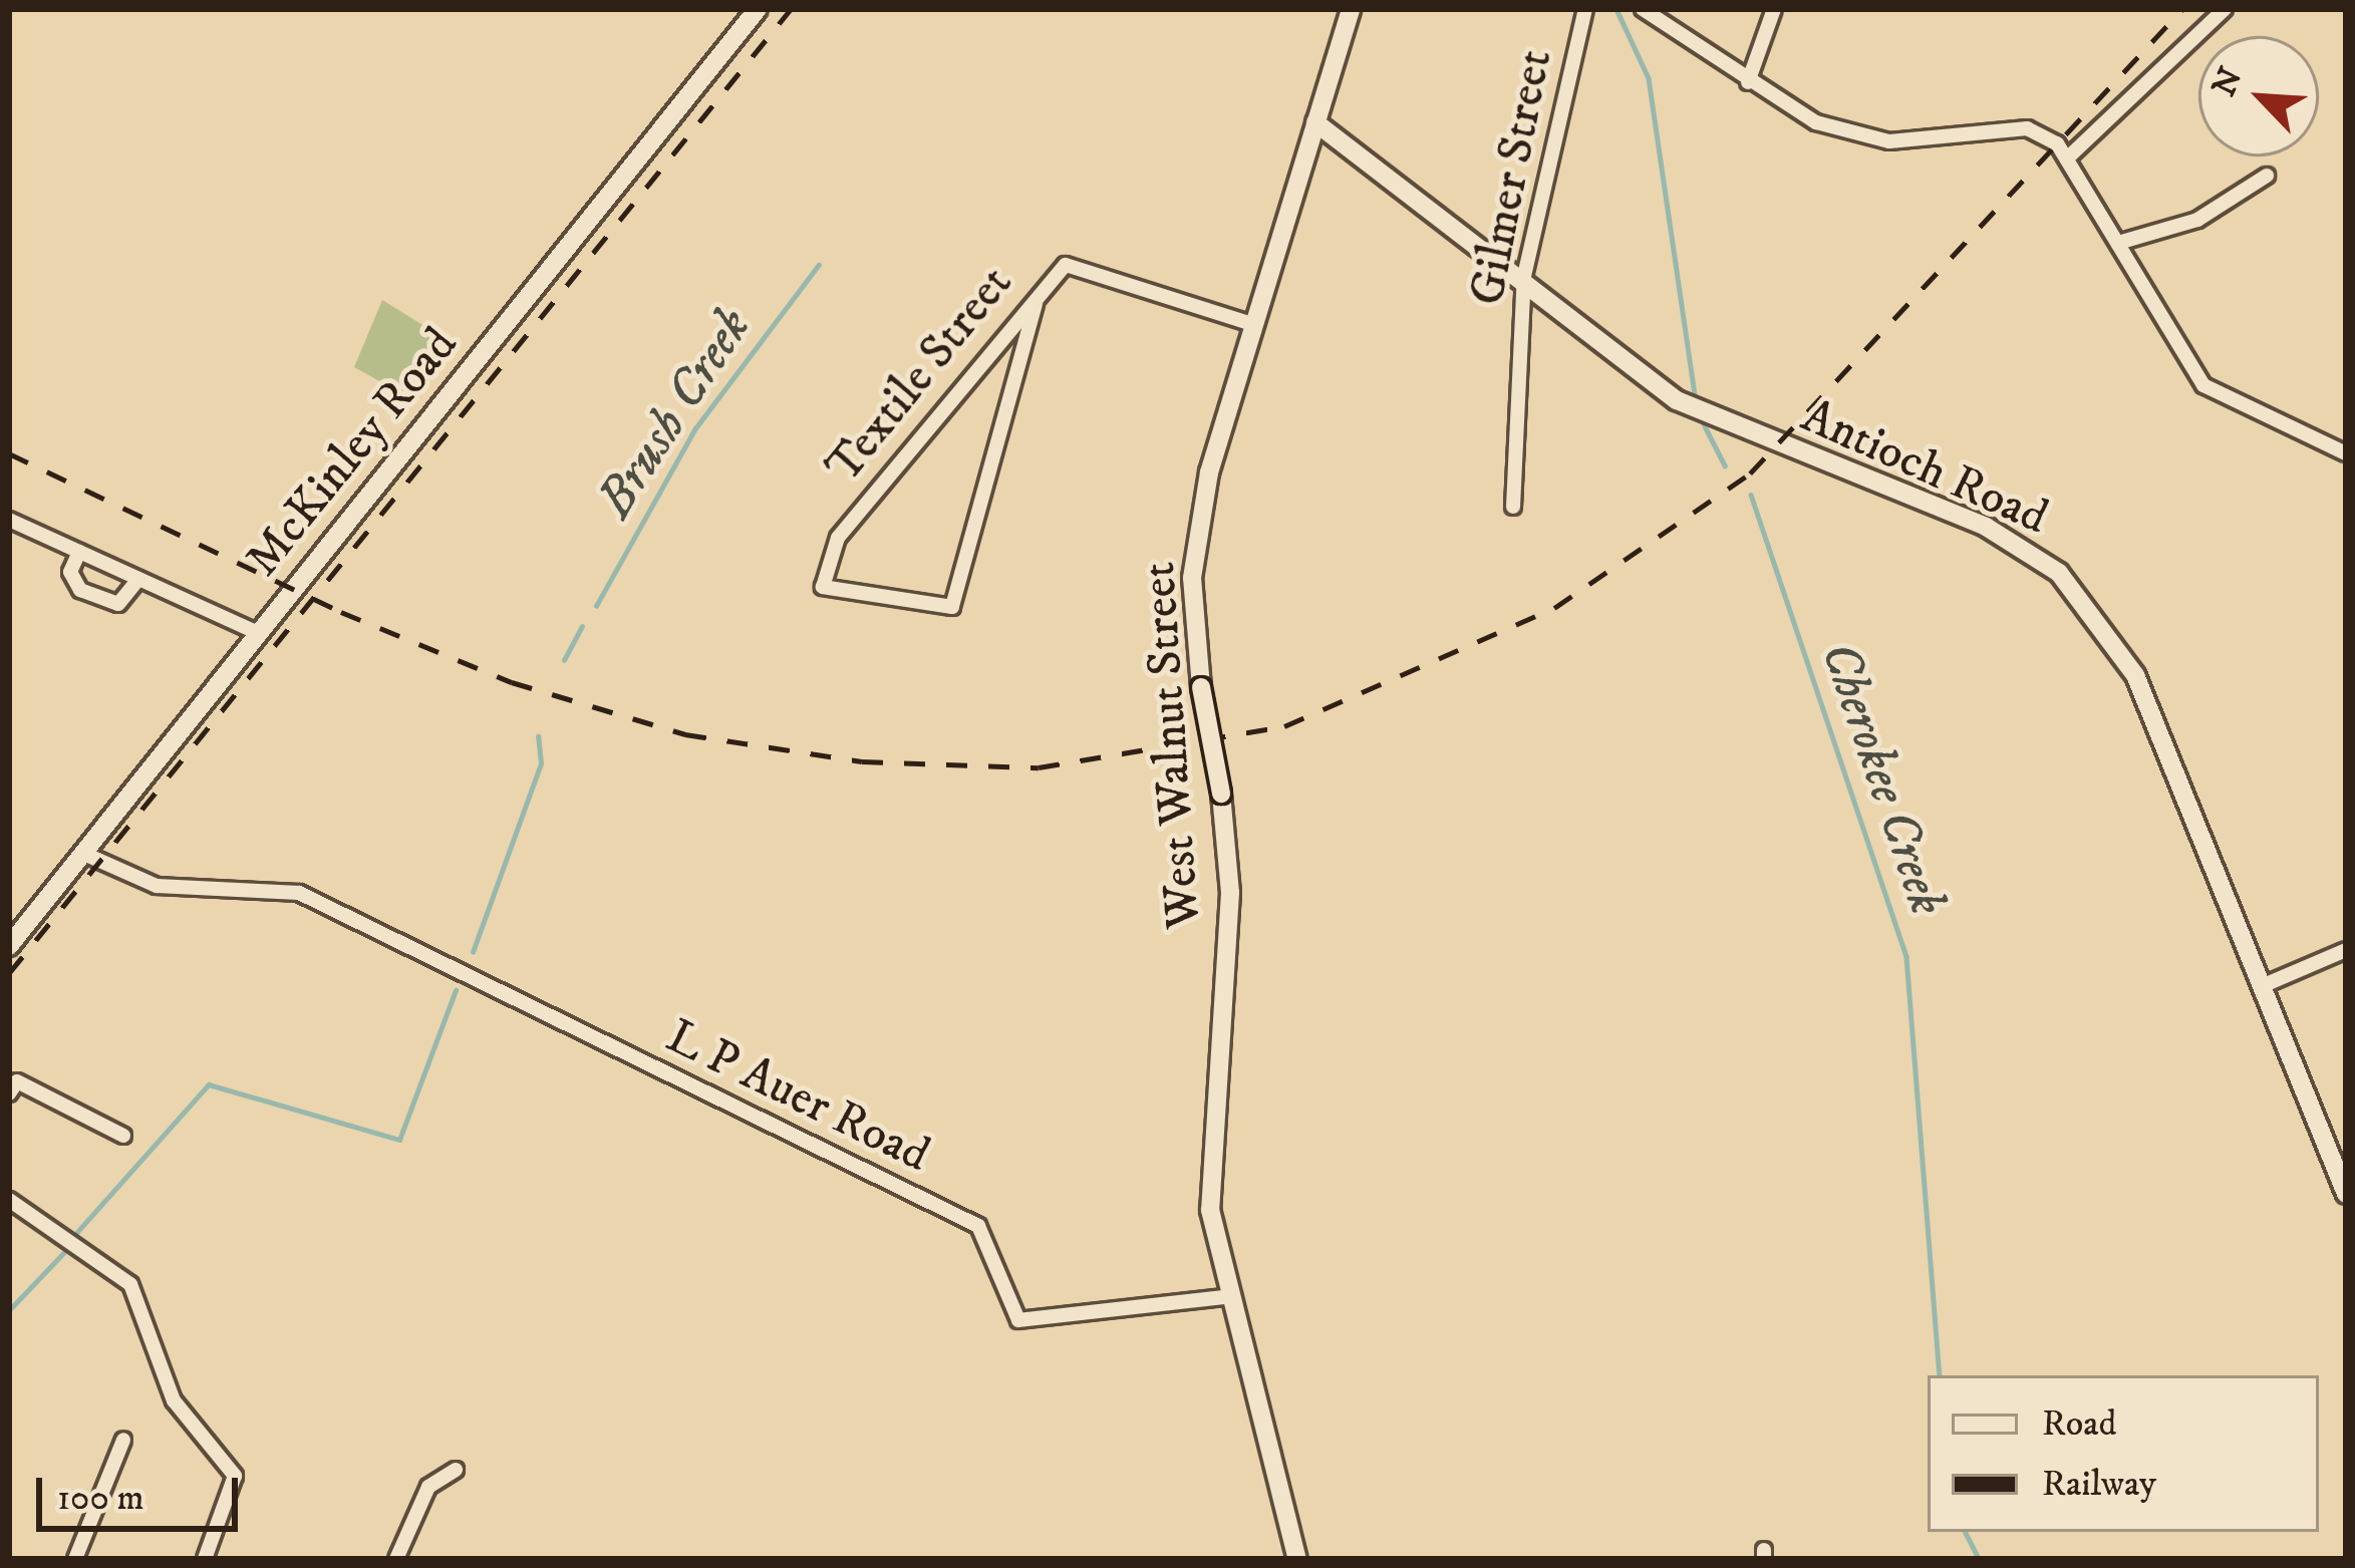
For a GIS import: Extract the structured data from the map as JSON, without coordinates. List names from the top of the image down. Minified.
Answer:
{"streets":{"street":["Gilmer Street","Textile Street","McKinley Road","Antioch Road","West Walnut Street","L P Auer Road"]},"crossings":[["Gilmer Street","Antioch Road"],["Textile Street","West Walnut Street"],["McKinley Road","L P Auer Road"],["Antioch Road","West Walnut Street"],["West Walnut Street","L P Auer Road"]],"water":["Brush Creek","Cherokee Creek"],"legend":["Road","Railway"],"scale_bar":"100 m","north":"top left"}
